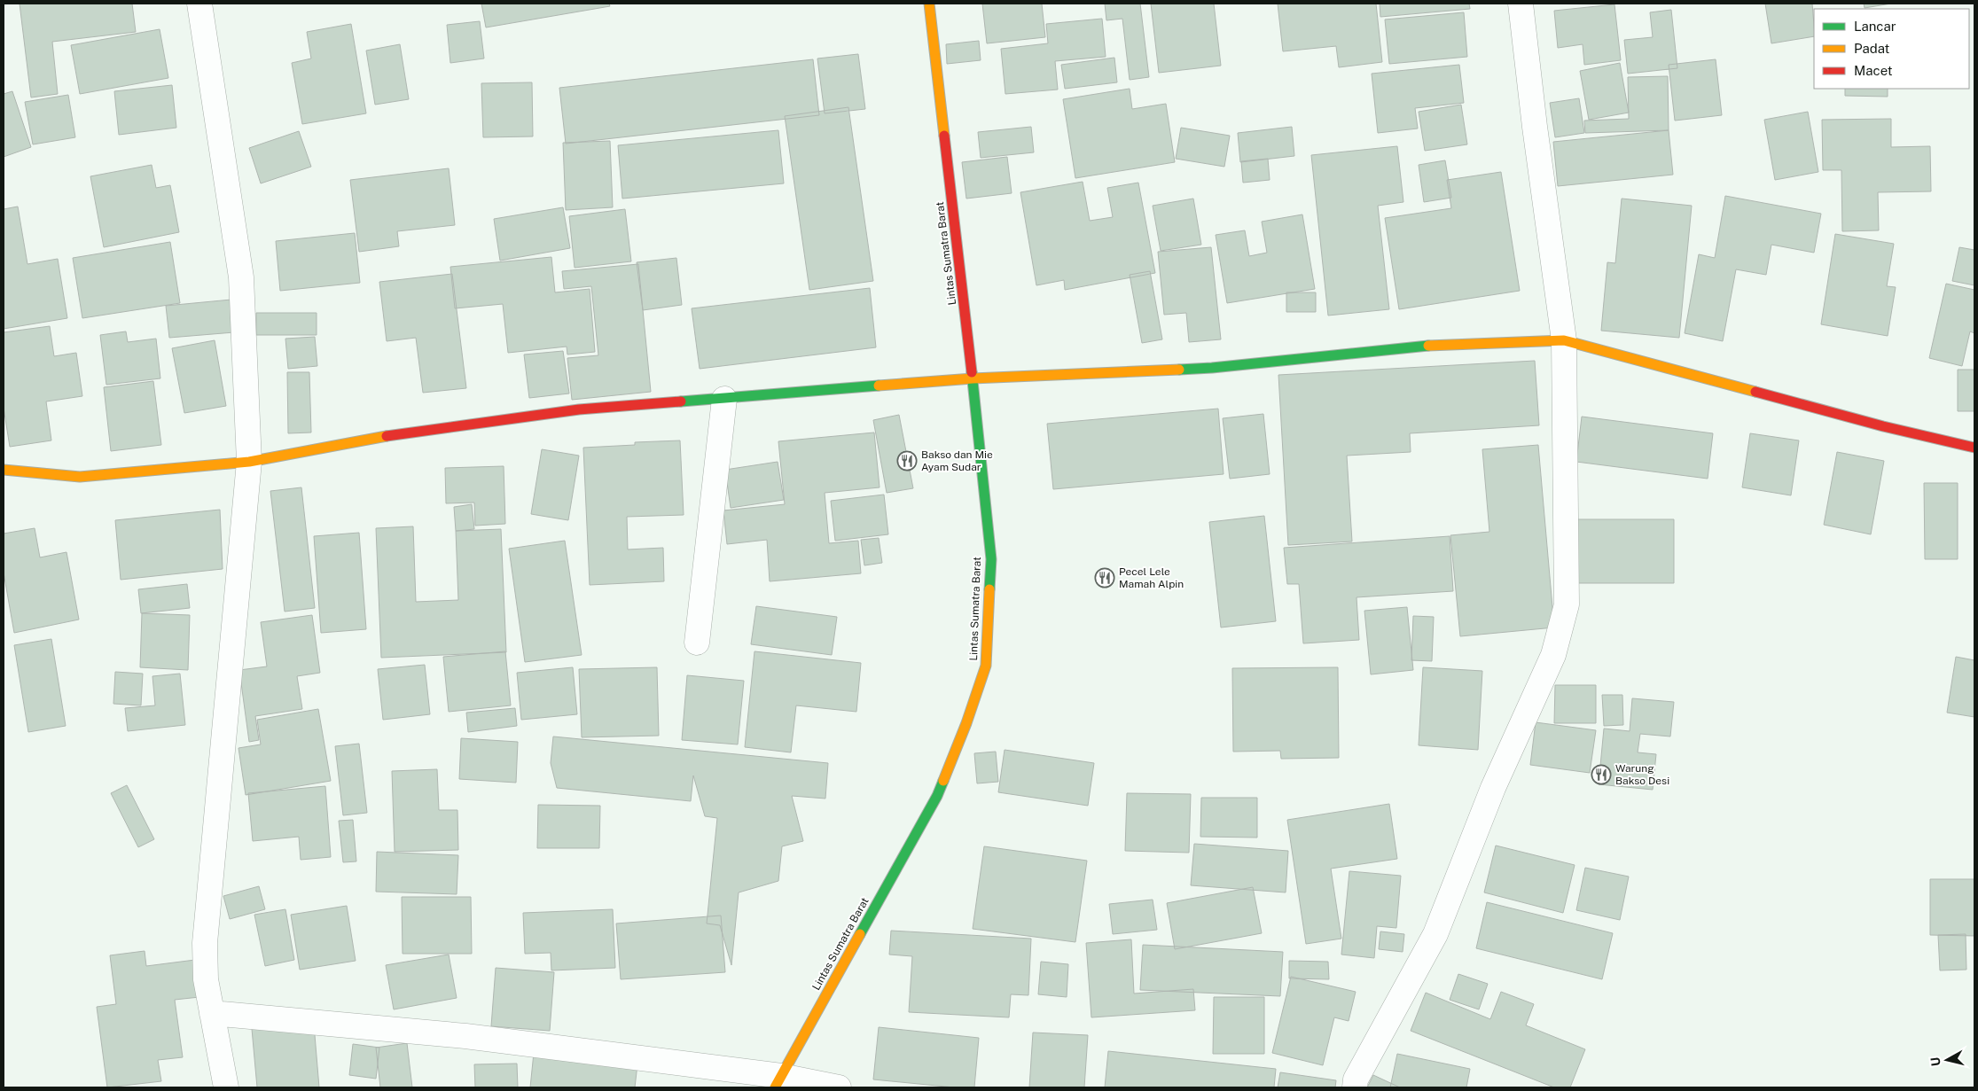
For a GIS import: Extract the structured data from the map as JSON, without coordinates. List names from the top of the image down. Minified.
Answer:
{"streets":{"main road":["Lintas Sumatra Barat"]},"places":{"restaurant":["Bakso dan Mie Ayam Sudar","Pecel Lele Mamah Alpin","Warung Bakso Desi"]},"legend":["Lancar","Padat","Macet"],"north":"left"}
